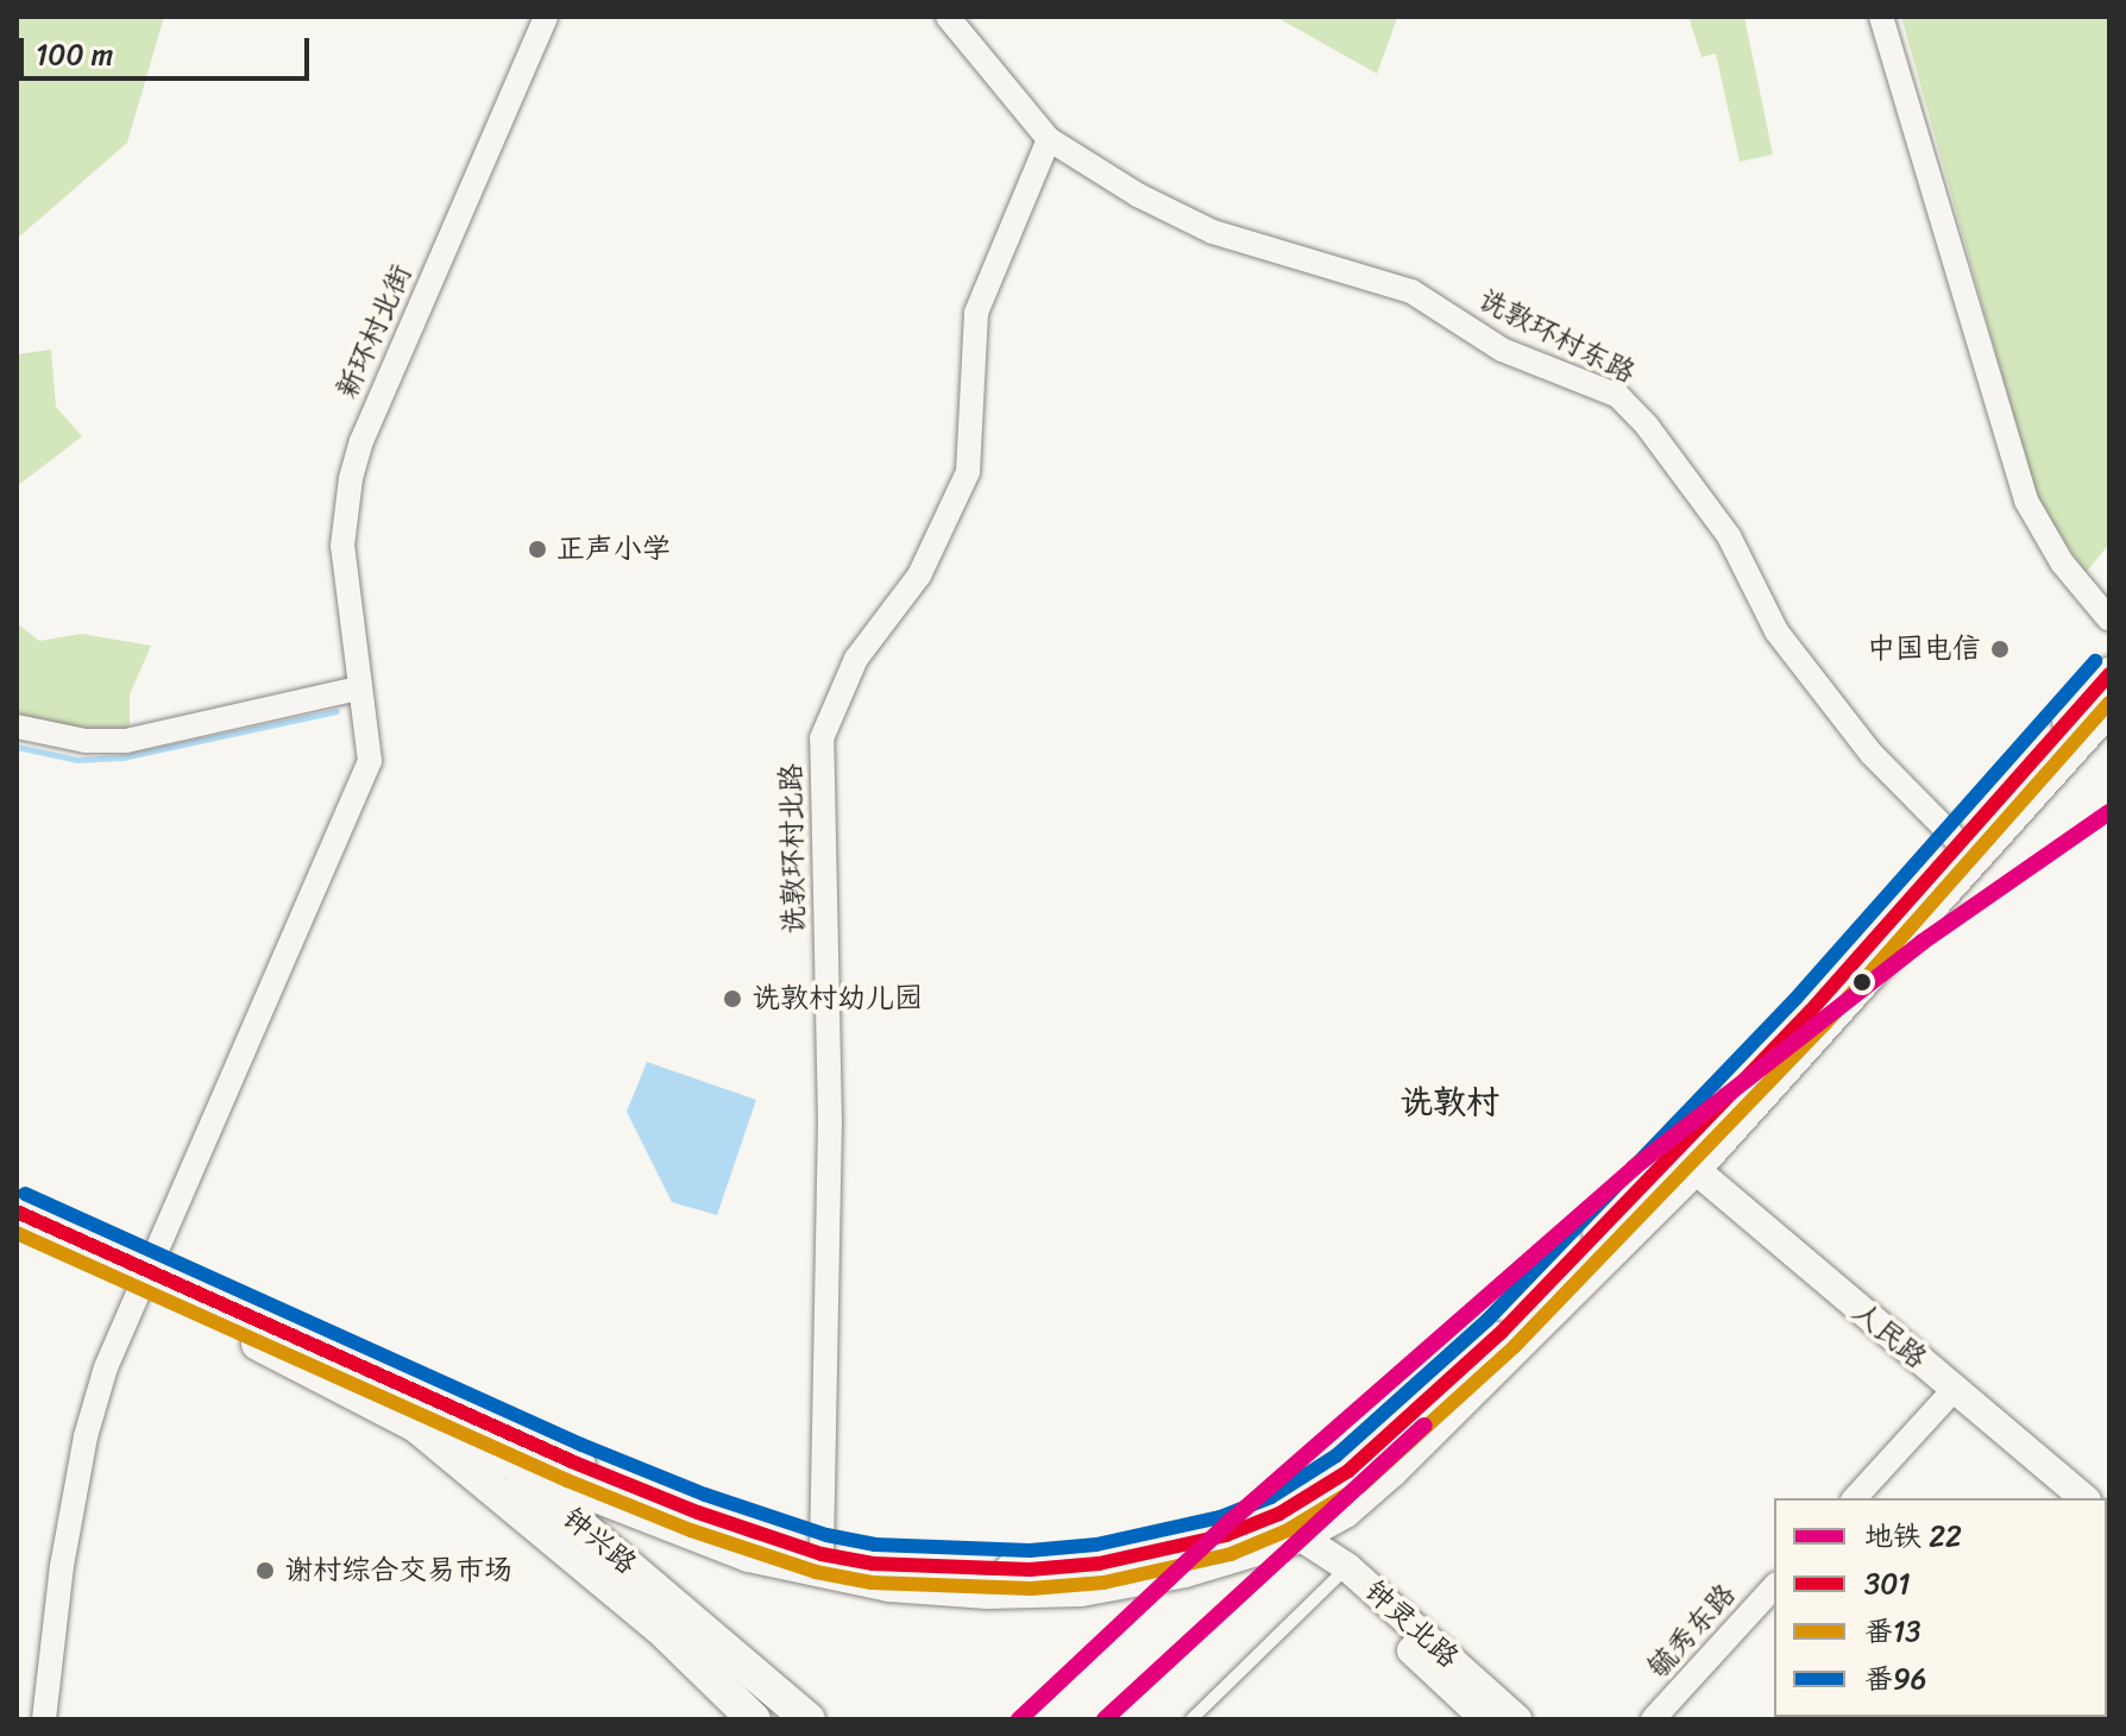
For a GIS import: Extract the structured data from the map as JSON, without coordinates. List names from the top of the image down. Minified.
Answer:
{"streets":{"main road":["钟兴路"],"street":["新环村北街","诜敦环村东路","诜敦环村北路","人民路","钟灵北路","毓秀东路"]},"crossings":[["新环村北街","钟兴路"],["诜敦环村东路","诜敦环村北路"]],"districts":["诜敦村"],"places":["正声小学","中国电信","诜敦村幼儿园","谢村综合交易市场"],"lines":["transit line 番96","transit line 301","transit line 番13","metro line 22"],"legend":["地铁 22","301","番13","番96"],"scale_bar":"100 m"}
